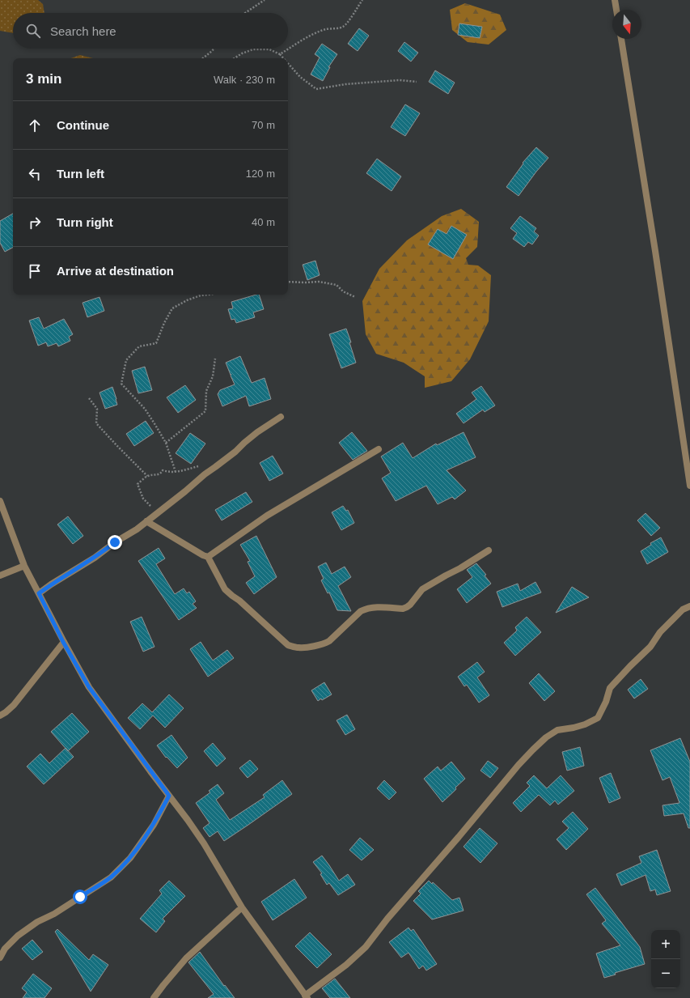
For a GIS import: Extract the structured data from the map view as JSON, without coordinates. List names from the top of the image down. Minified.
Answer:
{"north":"bottom","page":{"search":"Search here","heading":["3 min","Walk · 230 m"],"list":[["Continue","70 m"],["Turn left","120 m"],["Turn right","40 m"],"Arrive at destination"],"map_buttons":["+","−"]}}
